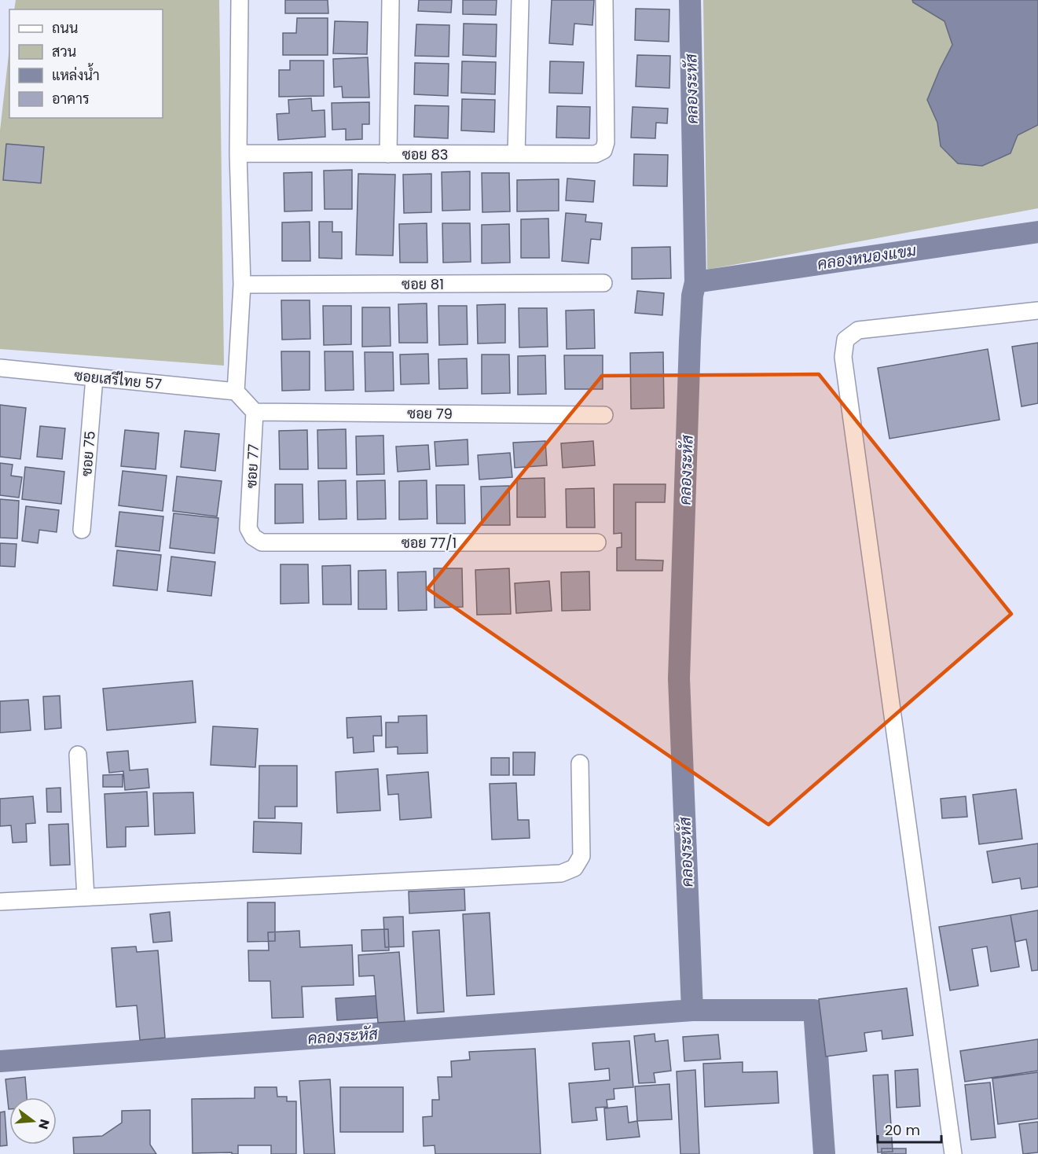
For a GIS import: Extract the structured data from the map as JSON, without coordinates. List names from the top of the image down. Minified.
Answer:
{"streets":{"street":["ซอย 83","ซอย 81","ซอยเสรีไทย 57","ซอย 79","ซอย 75","ซอย 77","ซอย 77/1"]},"crossings":[["ซอยเสรีไทย 57","ซอย 75"],["ซอย 79","ซอย 77"],["ซอย 77","ซอย 77/1"]],"water":["คลองระหัส","คลองหนองแขม"],"legend":["ถนน","สวน","แหล่งน้ำ","อาคาร"],"scale_bar":"20 m","north":"right"}
